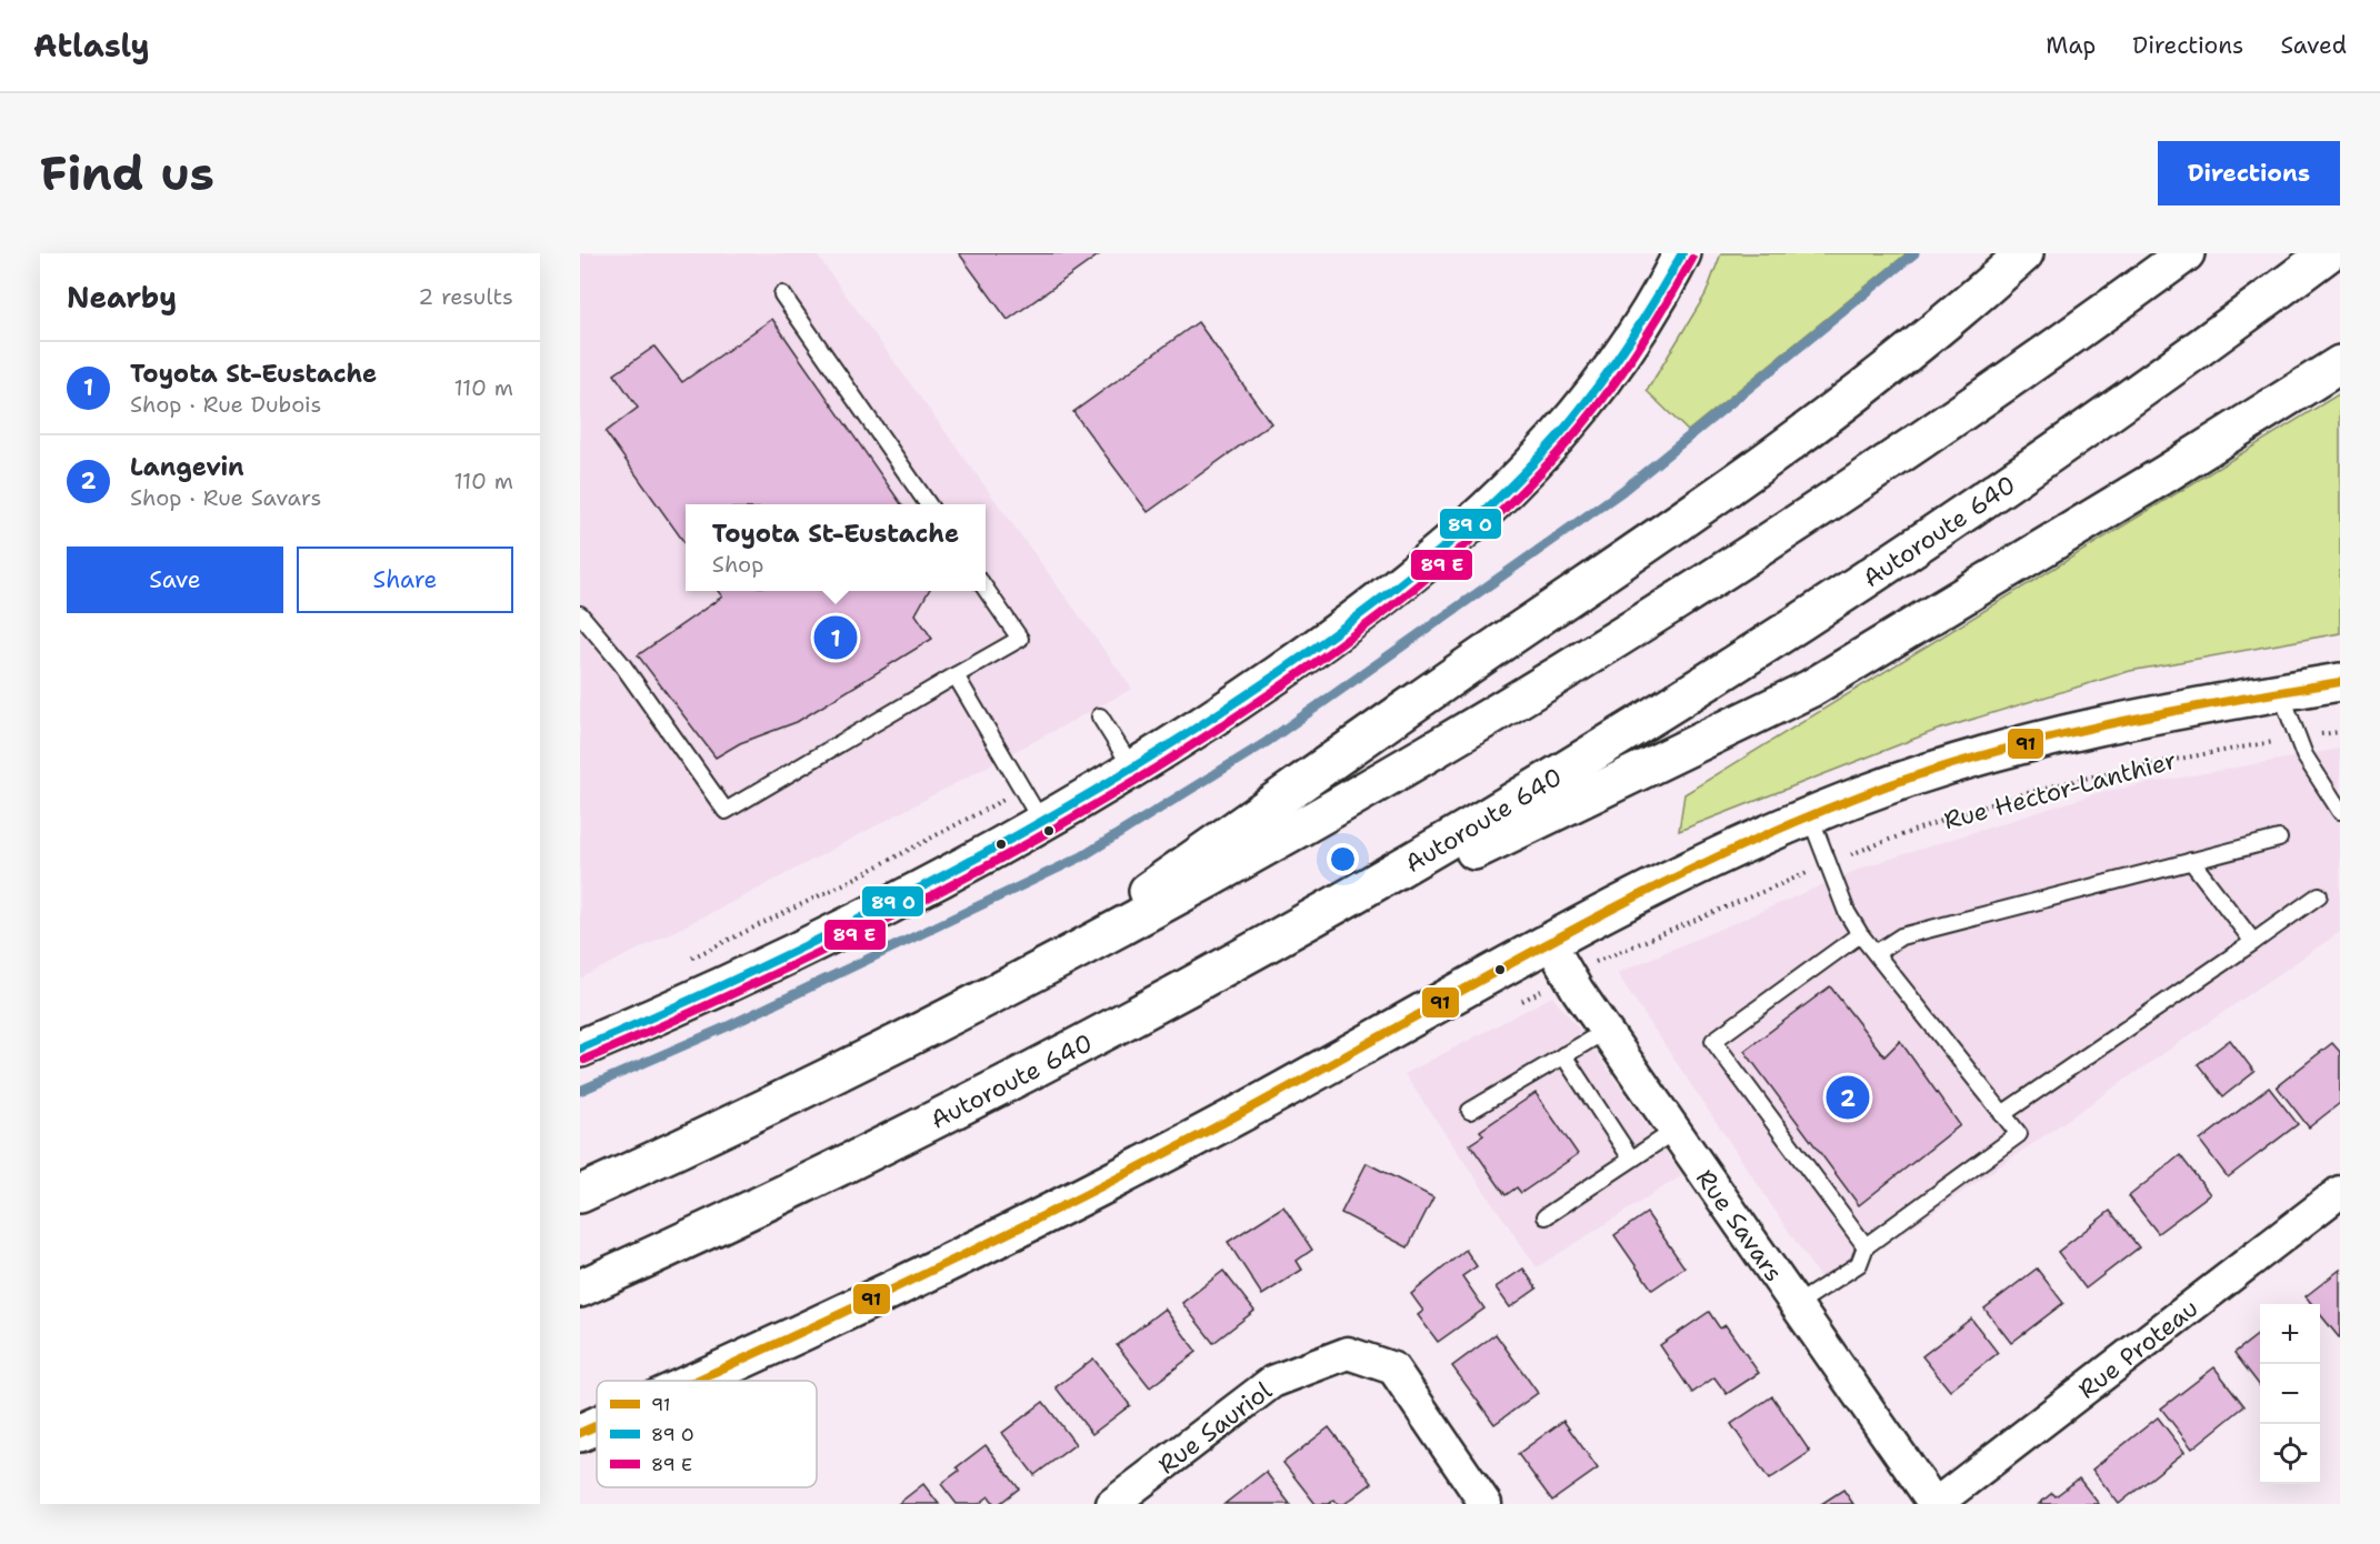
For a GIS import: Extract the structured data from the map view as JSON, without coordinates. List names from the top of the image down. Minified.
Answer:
{"streets":{"main road":["Autoroute 640","Rue Hector-Lanthier"],"street":["Rue Savars","Rue Proteau","Rue Sauriol"]},"crossings":[["Rue Hector-Lanthier","Rue Savars"],["Rue Savars","Rue Proteau"]],"lines":["transit line 91"],"legend":["91","89 O","89 E"],"page":{"header":"Atlasly","nav":["Map","Directions","Saved"],"buttons":["Directions",["Save","Share"]],"title":"Find us","heading":["Nearby","2 results"],"list":[{"mark":"1","name":"Toyota St-Eustache","note":"Shop · Rue Dubois","value":"110 m"},{"mark":"2","name":"Langevin","note":"Shop · Rue Savars","value":"110 m"}],"popup":["Toyota St-Eustache","Shop"],"pins":["1","2"],"map_buttons":["+","−"]}}
